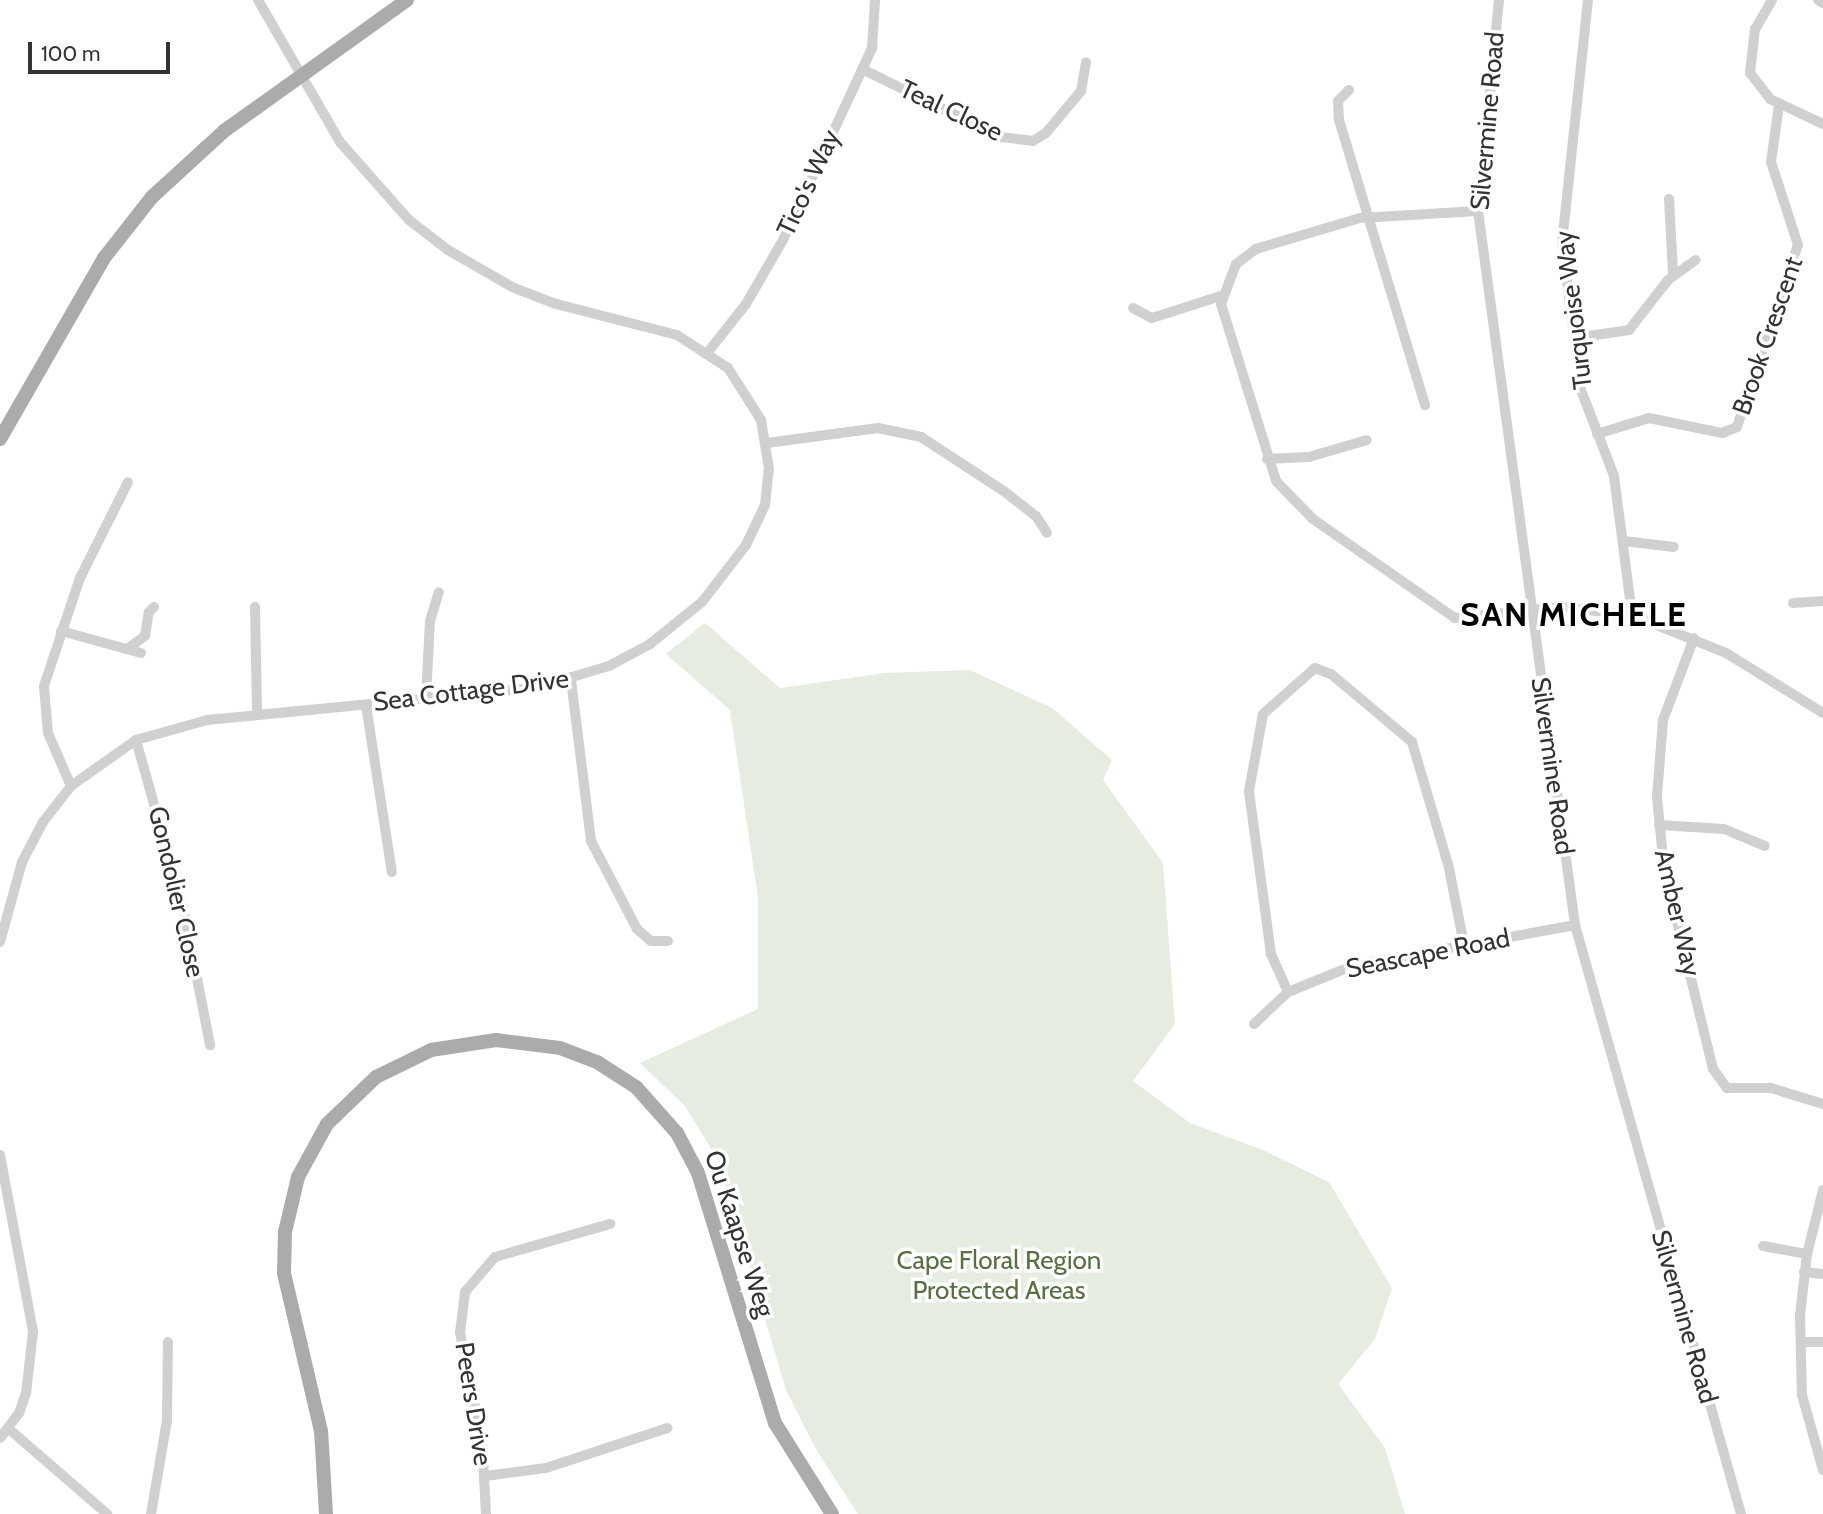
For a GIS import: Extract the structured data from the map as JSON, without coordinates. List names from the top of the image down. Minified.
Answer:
{"streets":{"main road":["Ou Kaapse Weg"],"street":["Teal Close","Silvermine Road","Tico's Way","Turquoise Way","Brook Crescent","Sea Cottage Drive","Gondolier Close","Amber Way","Seascape Road","Peers Drive"]},"crossings":[["Teal Close","Tico's Way"],["Silvermine Road","Seascape Road"],["Tico's Way","Sea Cottage Drive"],["Turquoise Way","Brook Crescent"],["Sea Cottage Drive","Gondolier Close"]],"districts":["SAN MICHELE"],"parks":["Cape Floral Region Protected Areas"],"scale_bar":"100 m"}
